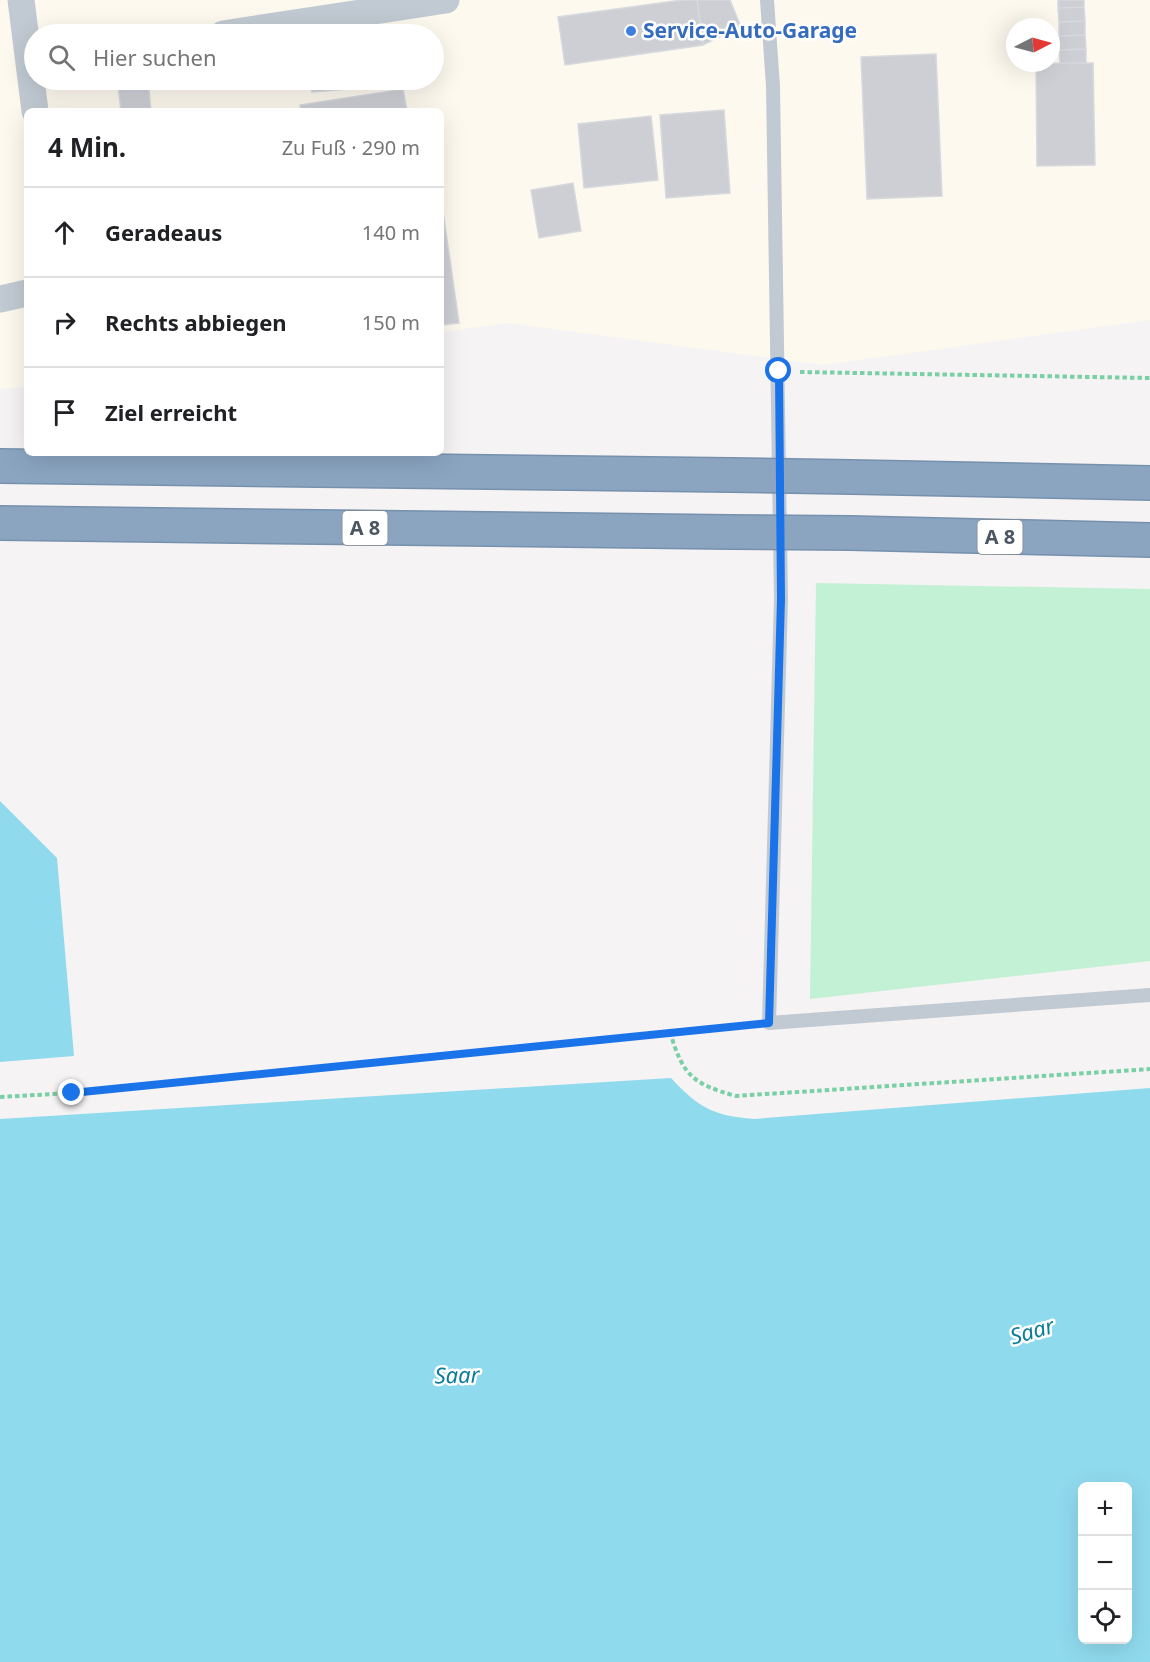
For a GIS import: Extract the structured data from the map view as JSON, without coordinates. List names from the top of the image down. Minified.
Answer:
{"streets":{"highway":["A 8"]},"water":["Saar"],"places":["Service-Auto-Garage"],"north":"right","page":{"search":"Hier suchen","heading":["4 Min.","Zu Fuß · 290 m"],"list":[["Geradeaus","140 m"],["Rechts abbiegen","150 m"],"Ziel erreicht"],"map_buttons":["+","−"]}}
